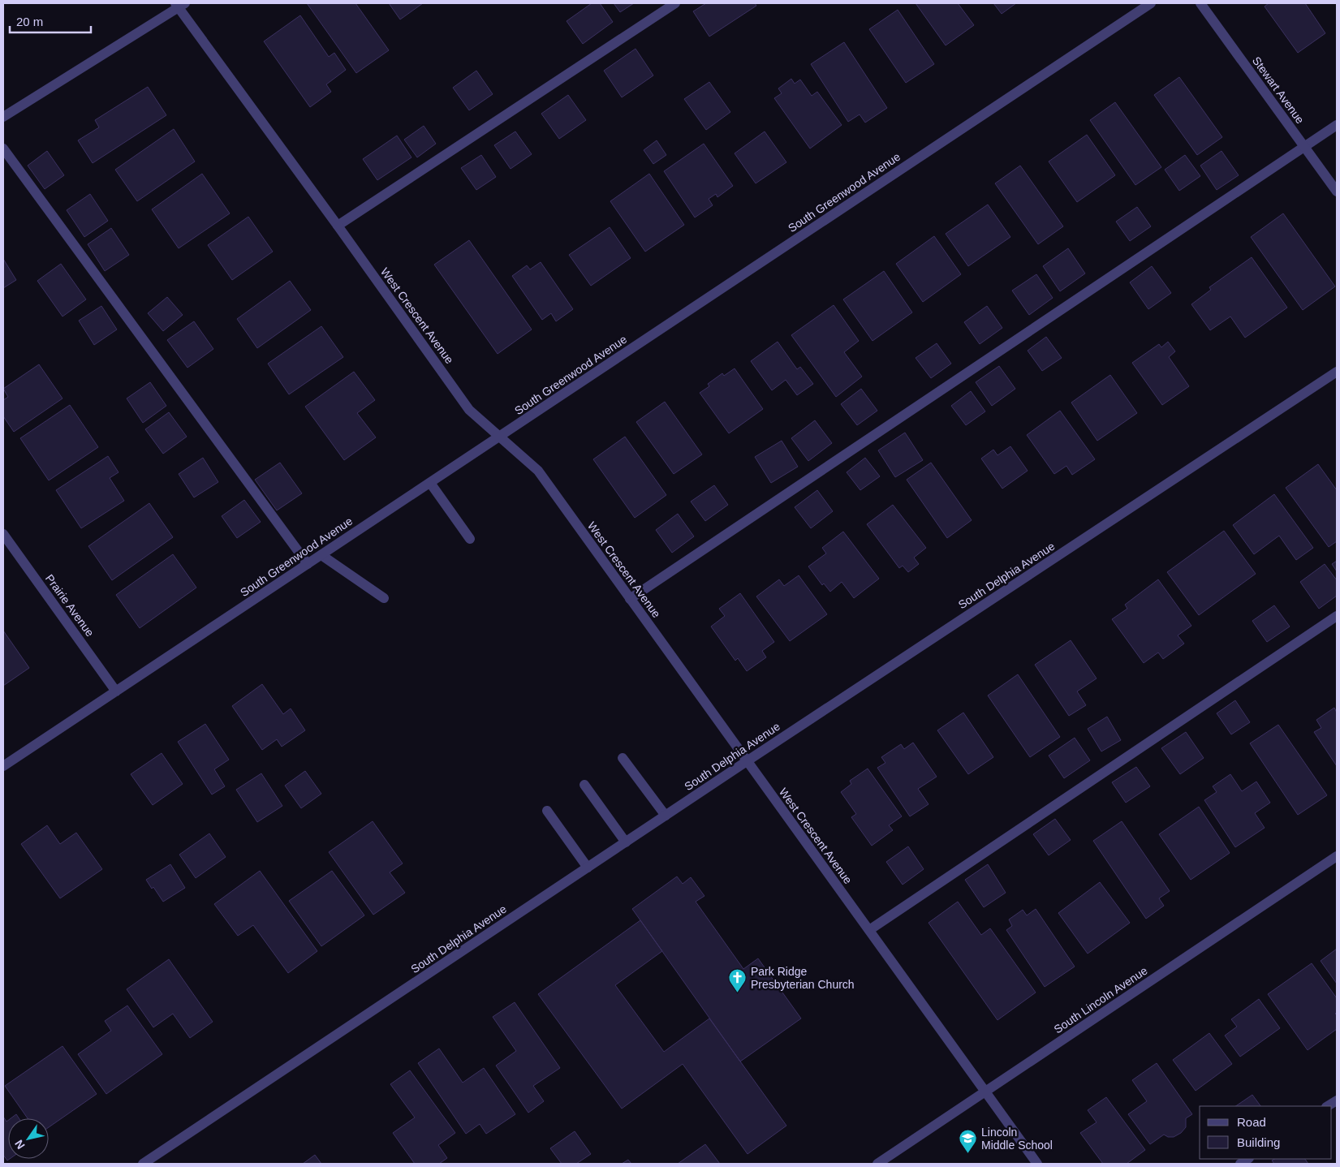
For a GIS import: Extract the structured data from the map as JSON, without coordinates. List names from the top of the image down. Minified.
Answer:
{"streets":{"street":["Stewart Avenue","South Greenwood Avenue","West Crescent Avenue","South Delphia Avenue","Prairie Avenue","South Lincoln Avenue"]},"crossings":[["South Greenwood Avenue","West Crescent Avenue"],["South Greenwood Avenue","Prairie Avenue"],["West Crescent Avenue","South Delphia Avenue"],["West Crescent Avenue","South Lincoln Avenue"]],"places":{"church":["Park Ridge Presbyterian Church"],"school or university":["Lincoln Middle School"]},"legend":["Road","Building"],"scale_bar":"20 m","north":"bottom left"}
